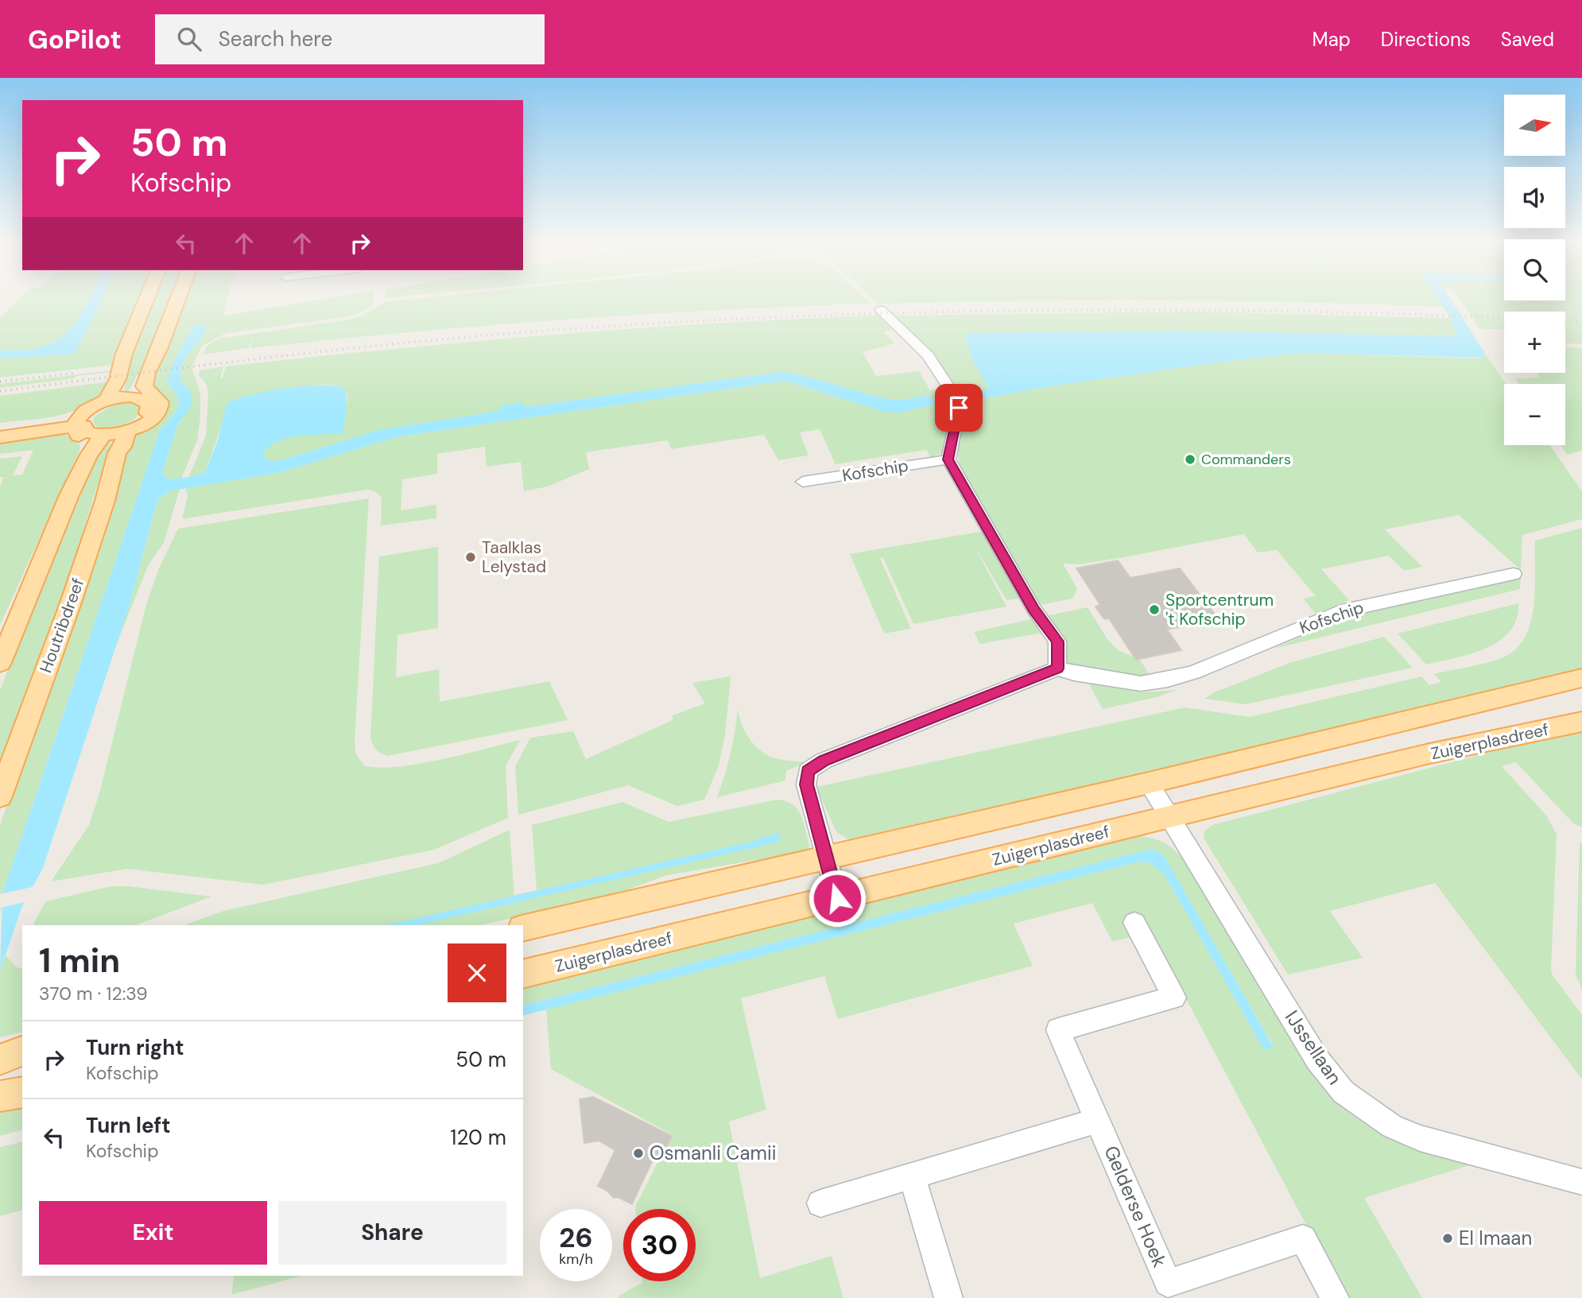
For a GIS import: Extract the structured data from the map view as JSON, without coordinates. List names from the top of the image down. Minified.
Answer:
{"streets":{"main road":["Houtribdreef","Zuigerplasdreef"],"street":["Kofschip","IJssellaan","Gelderse Hoek"]},"crossings":[["Zuigerplasdreef","IJssellaan"]],"places":["Commanders","Taalklas Lelystad","Sportcentrum 't Kofschip","Osmanli Camii","El Imaan"],"north":"right","page":{"header":"GoPilot","search":"Search here","nav":["Map","Directions","Saved"],"map_buttons":["+","−"],"turn":["50 m","Kofschip"],"heading":["1 min","370 m · 12:39"],"list":[{"name":"Turn right","note":"Kofschip","value":"50 m"},{"name":"Turn left","note":"Kofschip","value":"120 m"}],"buttons":["Exit","Share"],"speed":"26 km/h","limit":"30"}}
